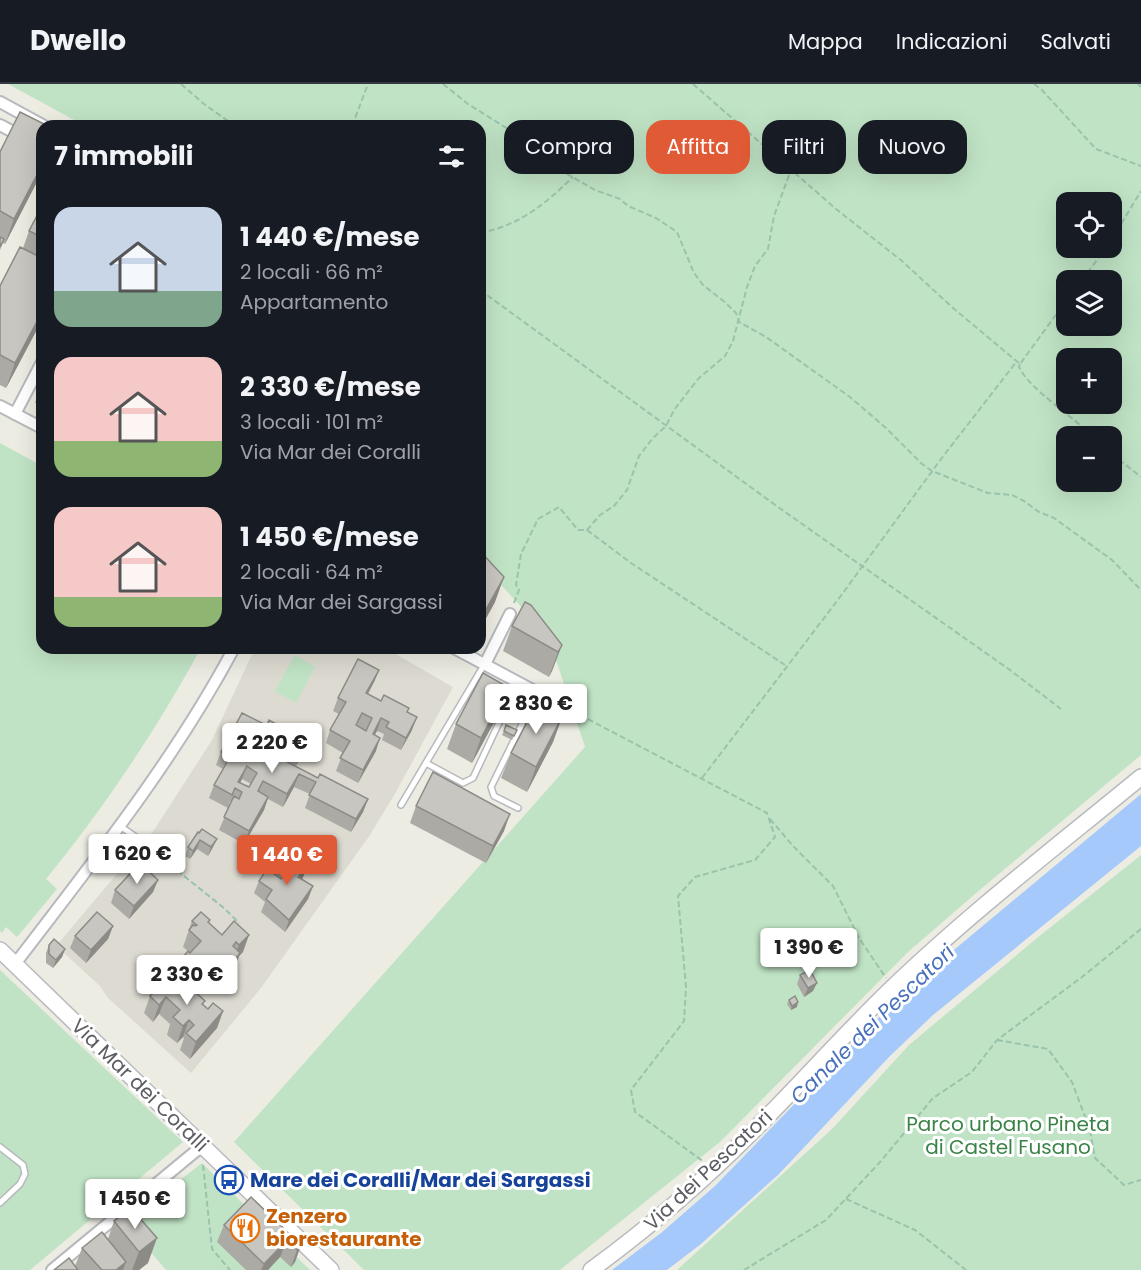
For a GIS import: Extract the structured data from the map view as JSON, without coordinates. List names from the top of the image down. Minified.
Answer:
{"streets":{"street":["Via Mar dei Coralli","Via dei Pescatori"]},"water":["Canale dei Pescatori"],"parks":["Parco urbano Pineta di Castel Fusano"],"places":{"bus stop":["Mare dei Coralli/Mar dei Sargassi"],"restaurant":["Zenzero biorestaurante"]},"page":{"header":"Dwello","nav":["Mappa","Indicazioni","Salvati"],"chip":["Compra","Affitta","Filtri","Nuovo"],"heading":"7 immobili","map_buttons":["+","−"],"list":[{"name":"1 440 €/mese","note":"2 locali · 66 m² · Appartamento"},{"name":"2 330 €/mese","note":"3 locali · 101 m² · Via Mar dei Coralli"},{"name":"1 450 €/mese","note":"2 locali · 64 m² · Via Mar dei Sargassi"}],"price":["2 830 €","2 220 €","1 620 €","1 440 €","1 390 €","2 330 €","1 450 €"]}}
